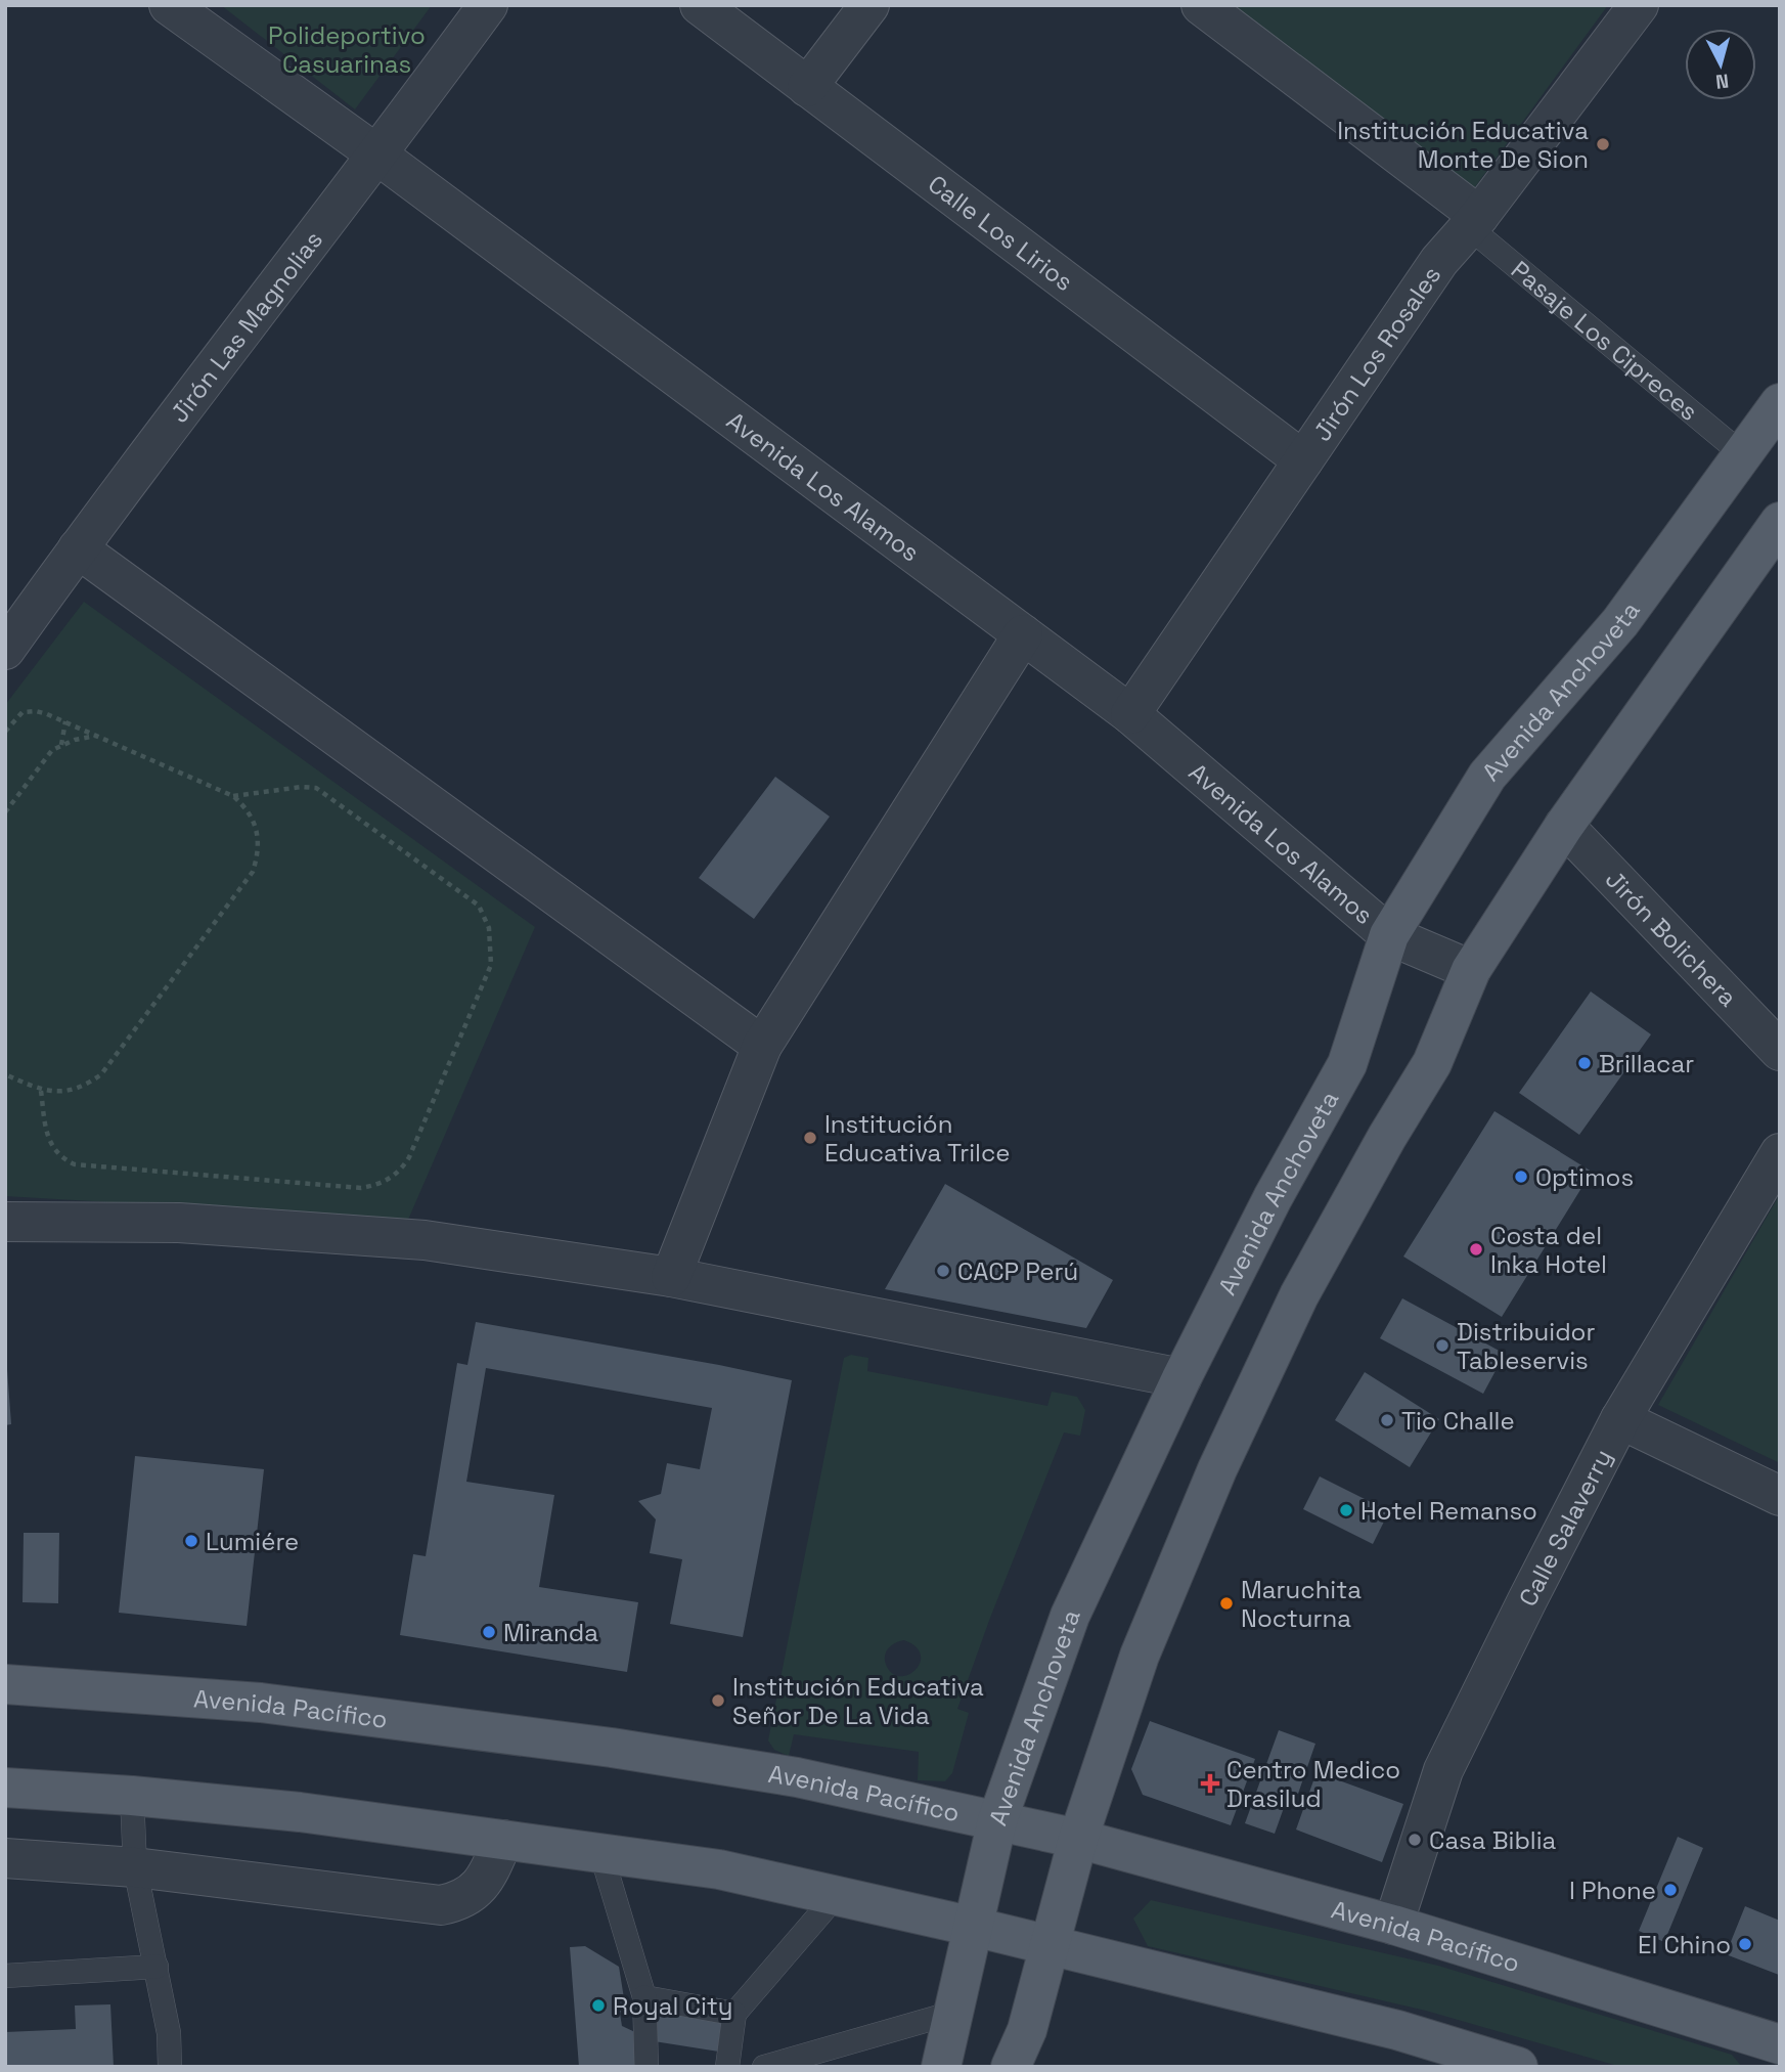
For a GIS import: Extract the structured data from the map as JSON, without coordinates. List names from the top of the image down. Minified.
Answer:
{"streets":{"main road":["Avenida Anchoveta","Avenida Pacífico"],"street":["Calle Los Lirios","Jirón Las Magnolias","Pasaje Los Cipreces","Jirón Los Rosales","Avenida Los Alamos","Jirón Bolichera","Calle Salaverry"]},"crossings":[["Calle Los Lirios","Jirón Los Rosales"],["Jirón Las Magnolias","Avenida Los Alamos"],["Pasaje Los Cipreces","Jirón Los Rosales"],["Pasaje Los Cipreces","Avenida Anchoveta"],["Jirón Los Rosales","Avenida Los Alamos"],["Avenida Los Alamos","Avenida Anchoveta"],["Avenida Anchoveta","Avenida Pacífico"],["Calle Salaverry","Avenida Pacífico"]],"parks":["Polideportivo Casuarinas"],"places":{"other":["Institución Educativa Monte De Sion","Brillacar","Institución Educativa Trilce","Optimos","Costa del Inka Hotel","CACP Perú","Distribuidor Tableservis","Tio Challe","Hotel Remanso","Lumiére","Maruchita Nocturna","Miranda","Institución Educativa Señor De La Vida","Casa Biblia","I Phone","El Chino","Royal City"],"health":["Centro Medico Drasilud"]},"north":"bottom"}
